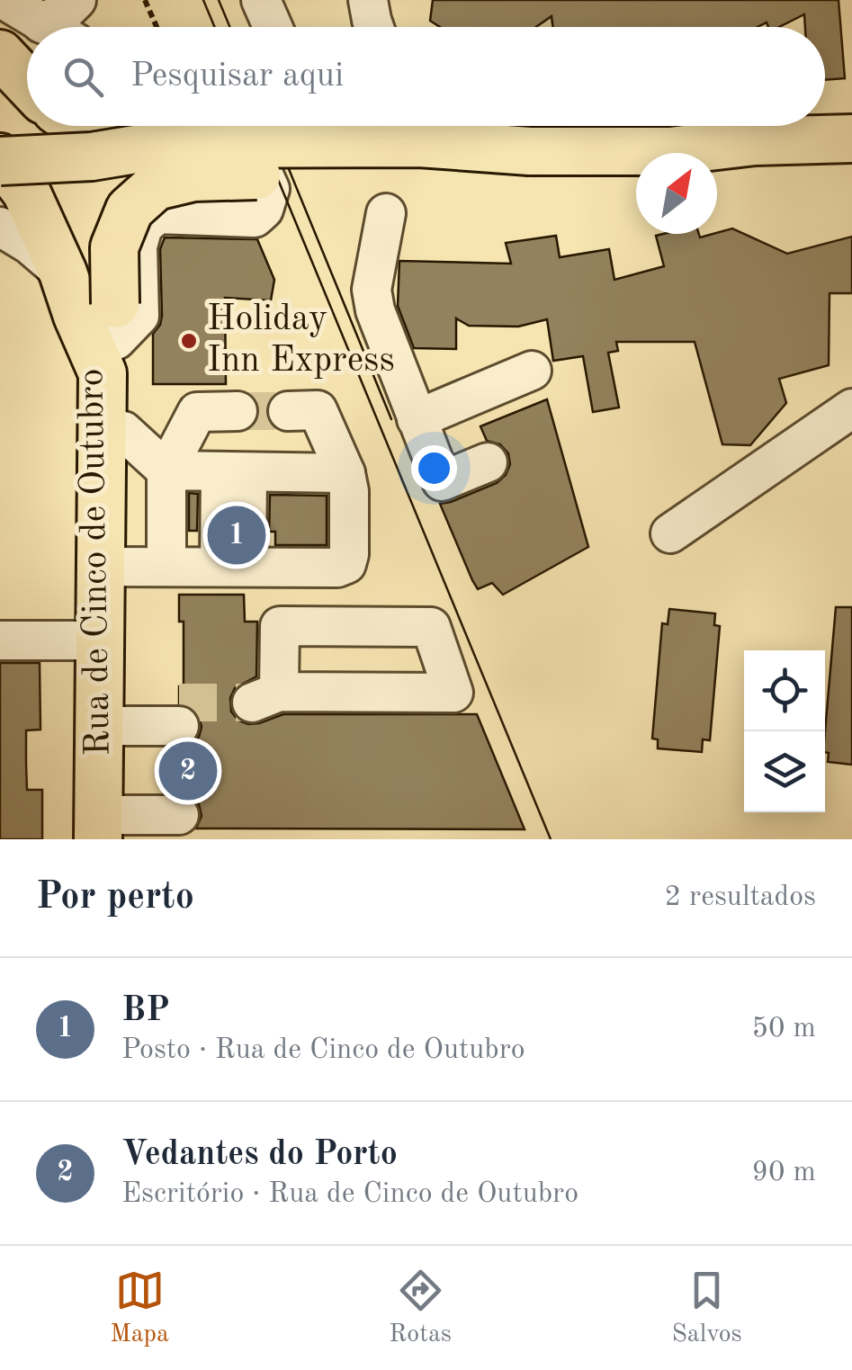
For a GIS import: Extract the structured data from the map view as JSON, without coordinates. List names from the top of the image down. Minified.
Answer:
{"streets":{"main road":["Rua de Cinco de Outubro"]},"places":["Holiday Inn Express"],"north":"top right","page":{"search":"Pesquisar aqui","pins":["1","2"],"heading":["Por perto","2 resultados"],"list":[{"mark":"1","name":"BP","note":"Posto · Rua de Cinco de Outubro","value":"50 m"},{"mark":"2","name":"Vedantes do Porto","note":"Escritório · Rua de Cinco de Outubro","value":"90 m"}],"nav":["Mapa","Rotas","Salvos"]}}
